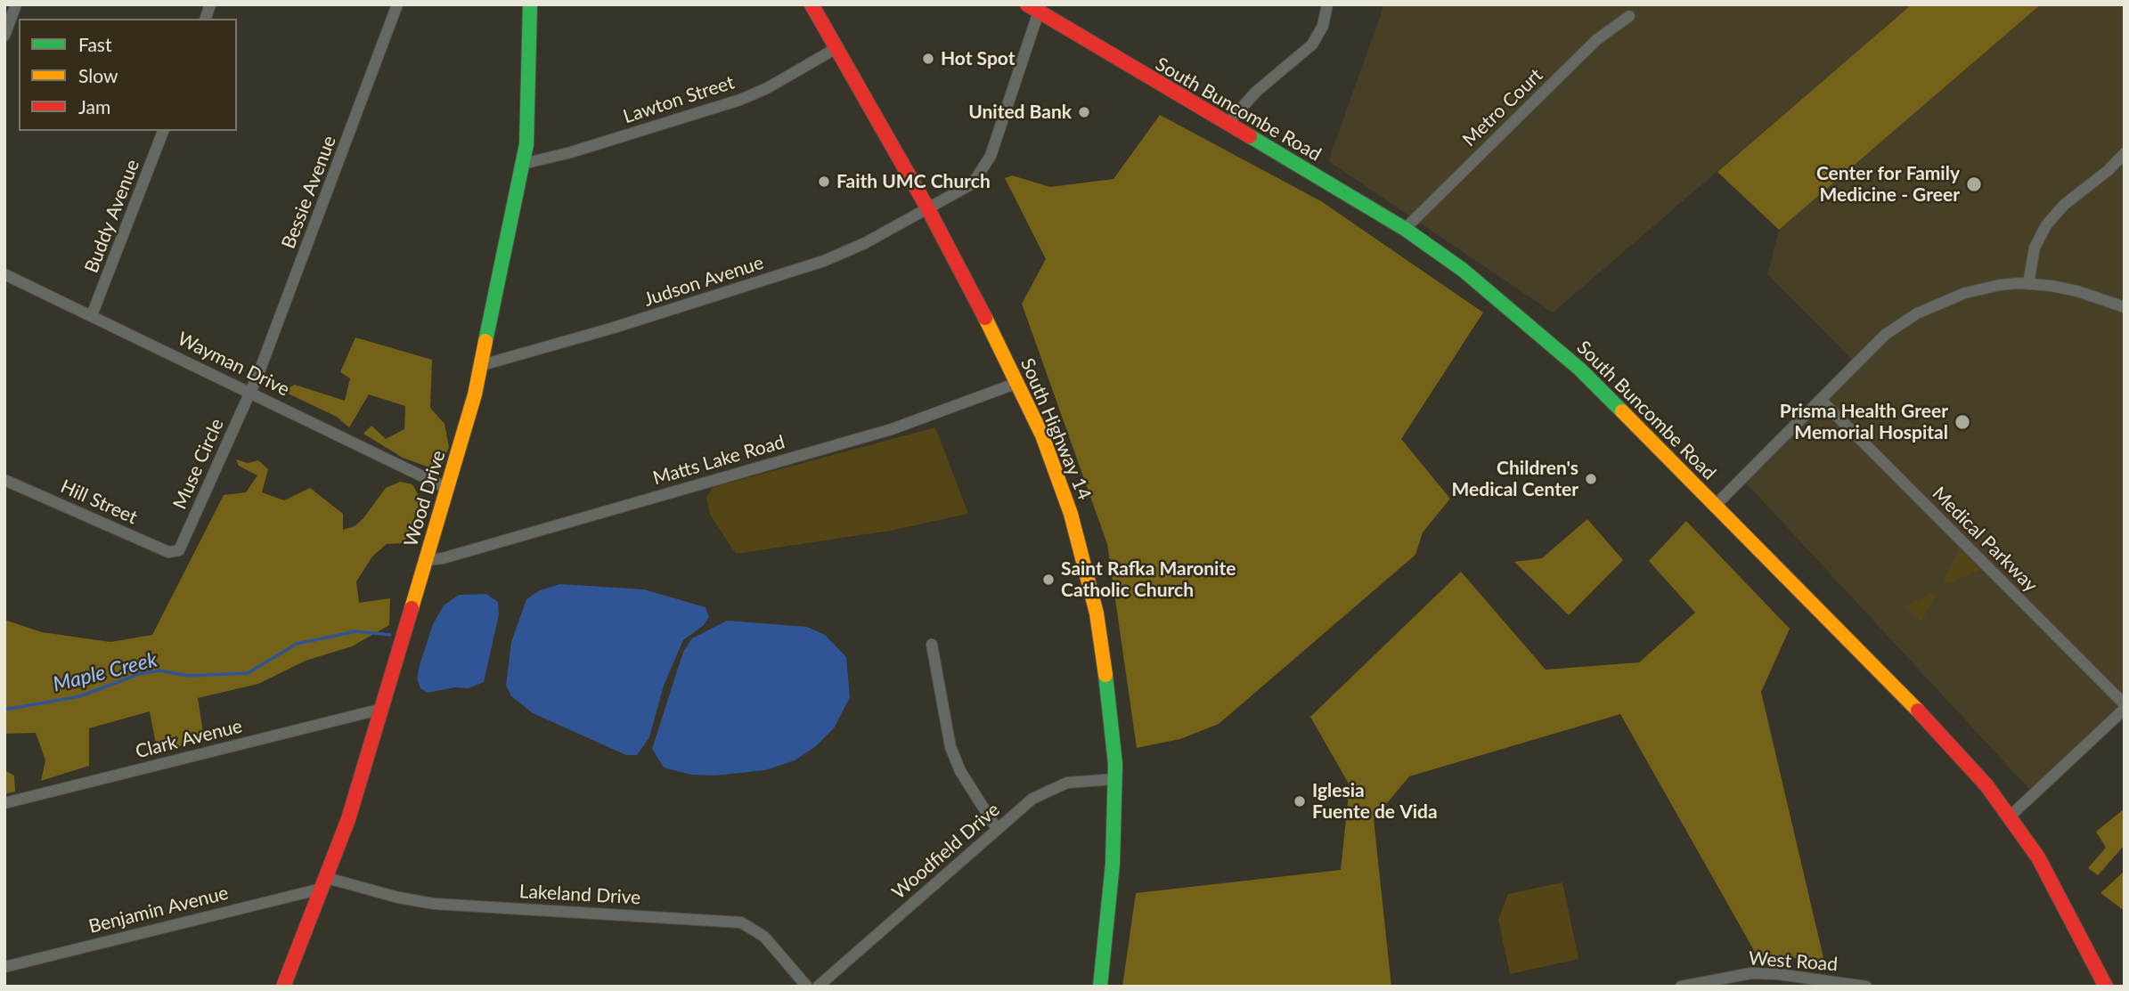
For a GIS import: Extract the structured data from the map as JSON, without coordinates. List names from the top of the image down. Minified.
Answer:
{"streets":{"main road":["South Buncombe Road","South Highway 14","Wood Drive"],"street":["Lawton Street","Metro Court","Bessie Avenue","Buddy Avenue","Judson Avenue","Wayman Drive","Matts Lake Road","Muse Circle","Hill Street","Medical Parkway","Clark Avenue","Woodfield Drive","Lakeland Drive","Benjamin Avenue","West Road"]},"crossings":[["Lawton Street","South Highway 14"],["Lawton Street","Wood Drive"],["Metro Court","South Buncombe Road"],["South Buncombe Road","Judson Avenue"],["Bessie Avenue","Wayman Drive"],["Bessie Avenue","Muse Circle"],["Buddy Avenue","Wayman Drive"],["Judson Avenue","South Highway 14"],["Judson Avenue","Wood Drive"],["Wayman Drive","Muse Circle"],["Wayman Drive","Wood Drive"],["South Highway 14","Matts Lake Road"],["South Highway 14","Woodfield Drive"],["Matts Lake Road","Wood Drive"],["Muse Circle","Hill Street"],["Wood Drive","Clark Avenue"],["Wood Drive","Lakeland Drive"],["Wood Drive","Benjamin Avenue"],["Lakeland Drive","Benjamin Avenue"]],"water":["Maple Creek"],"places":["Hot Spot","United Bank","Faith UMC Church","Center for Family Medicine - Greer","Prisma Health Greer Memorial Hospital","Children's Medical Center","Saint Rafka Maronite Catholic Church","Iglesia Fuente de Vida"],"legend":["Fast","Slow","Jam"]}
